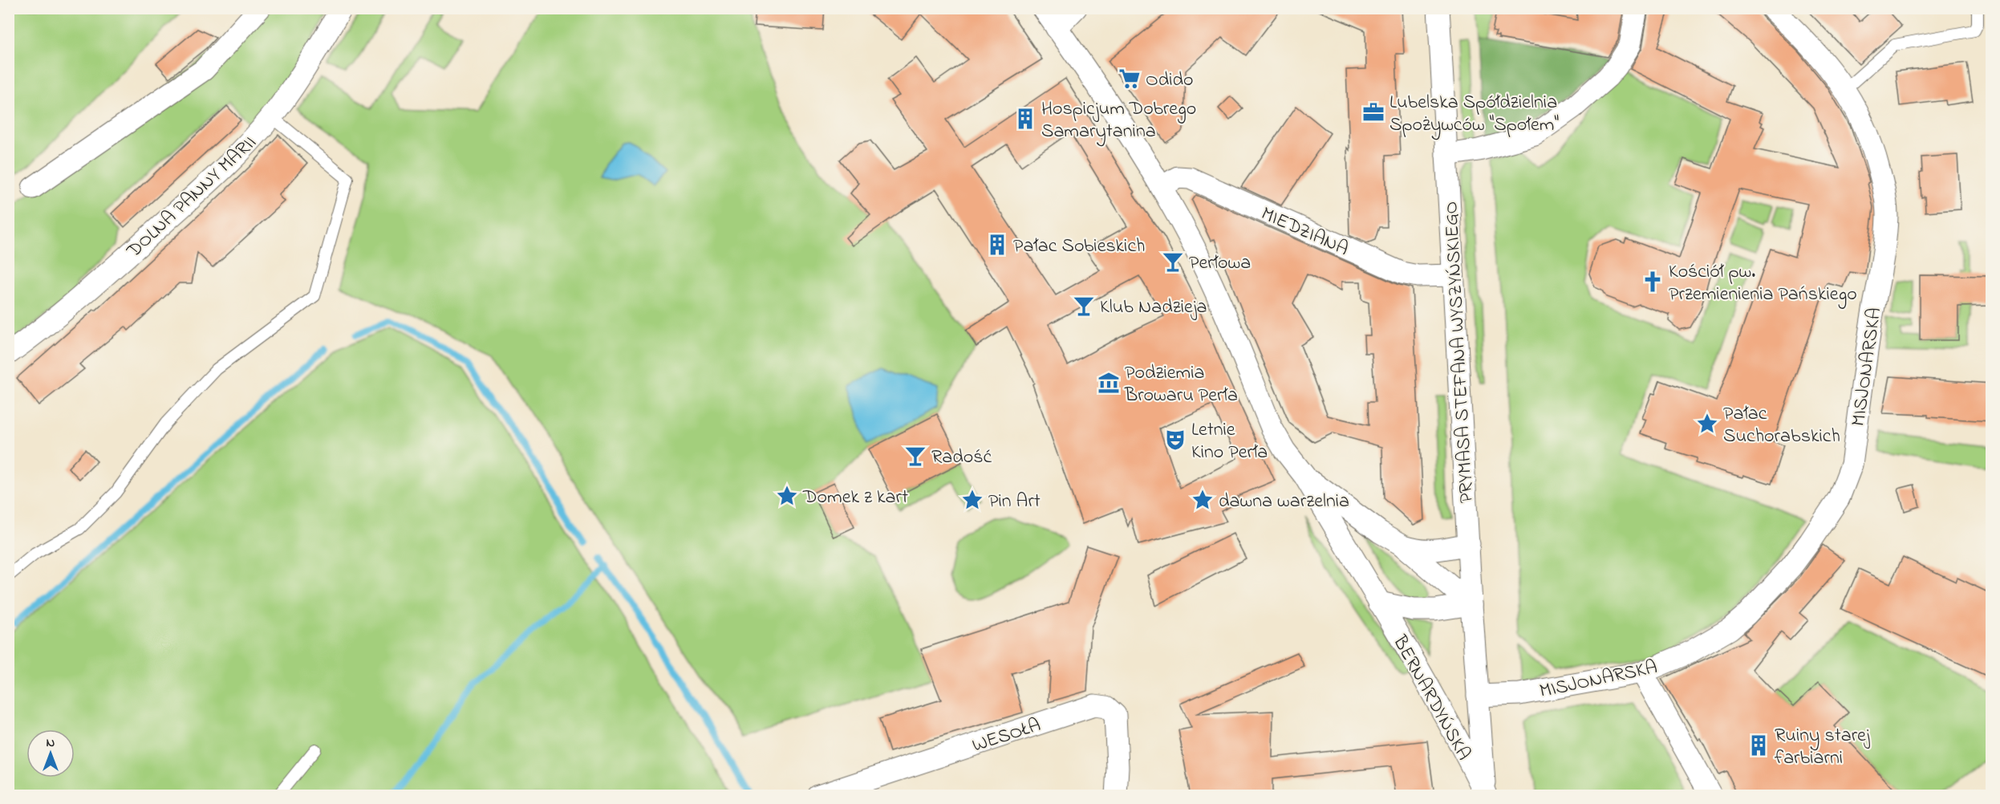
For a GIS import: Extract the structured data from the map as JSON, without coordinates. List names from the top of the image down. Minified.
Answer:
{"streets":{"street":["DOLNA PANNY MARII","MIEDZIANA","PRYMASA STEFANA WYSZYŃSKIEGO","MISJONARSKA","BERNARDYŃSKA","WESOŁA"]},"crossings":[["MIEDZIANA","PRYMASA STEFANA WYSZYŃSKIEGO"],["MIEDZIANA","BERNARDYŃSKA"],["PRYMASA STEFANA WYSZYŃSKIEGO","MISJONARSKA"],["PRYMASA STEFANA WYSZYŃSKIEGO","BERNARDYŃSKA"]],"places":{"supermarket":["Odido"],"office":["Lubelska Spółdzielnia Spożywców \"Społem\""],"building":["Hospicjum Dobrego Samarytanina","Pałac Sobieskich","Ruiny starej farbiarni"],"bar":["Perłowa","Klub Nadzieja","Radość"],"church":["Kościół pw. Przemienienia Pańskiego"],"museum":["Podziemia Browaru Perła"],"place":["Pałac Suchorabskich","Domek z kart","Pin Art","dawna warzelnia"],"theatre":["Letnie Kino Perła"]},"north":"top"}
